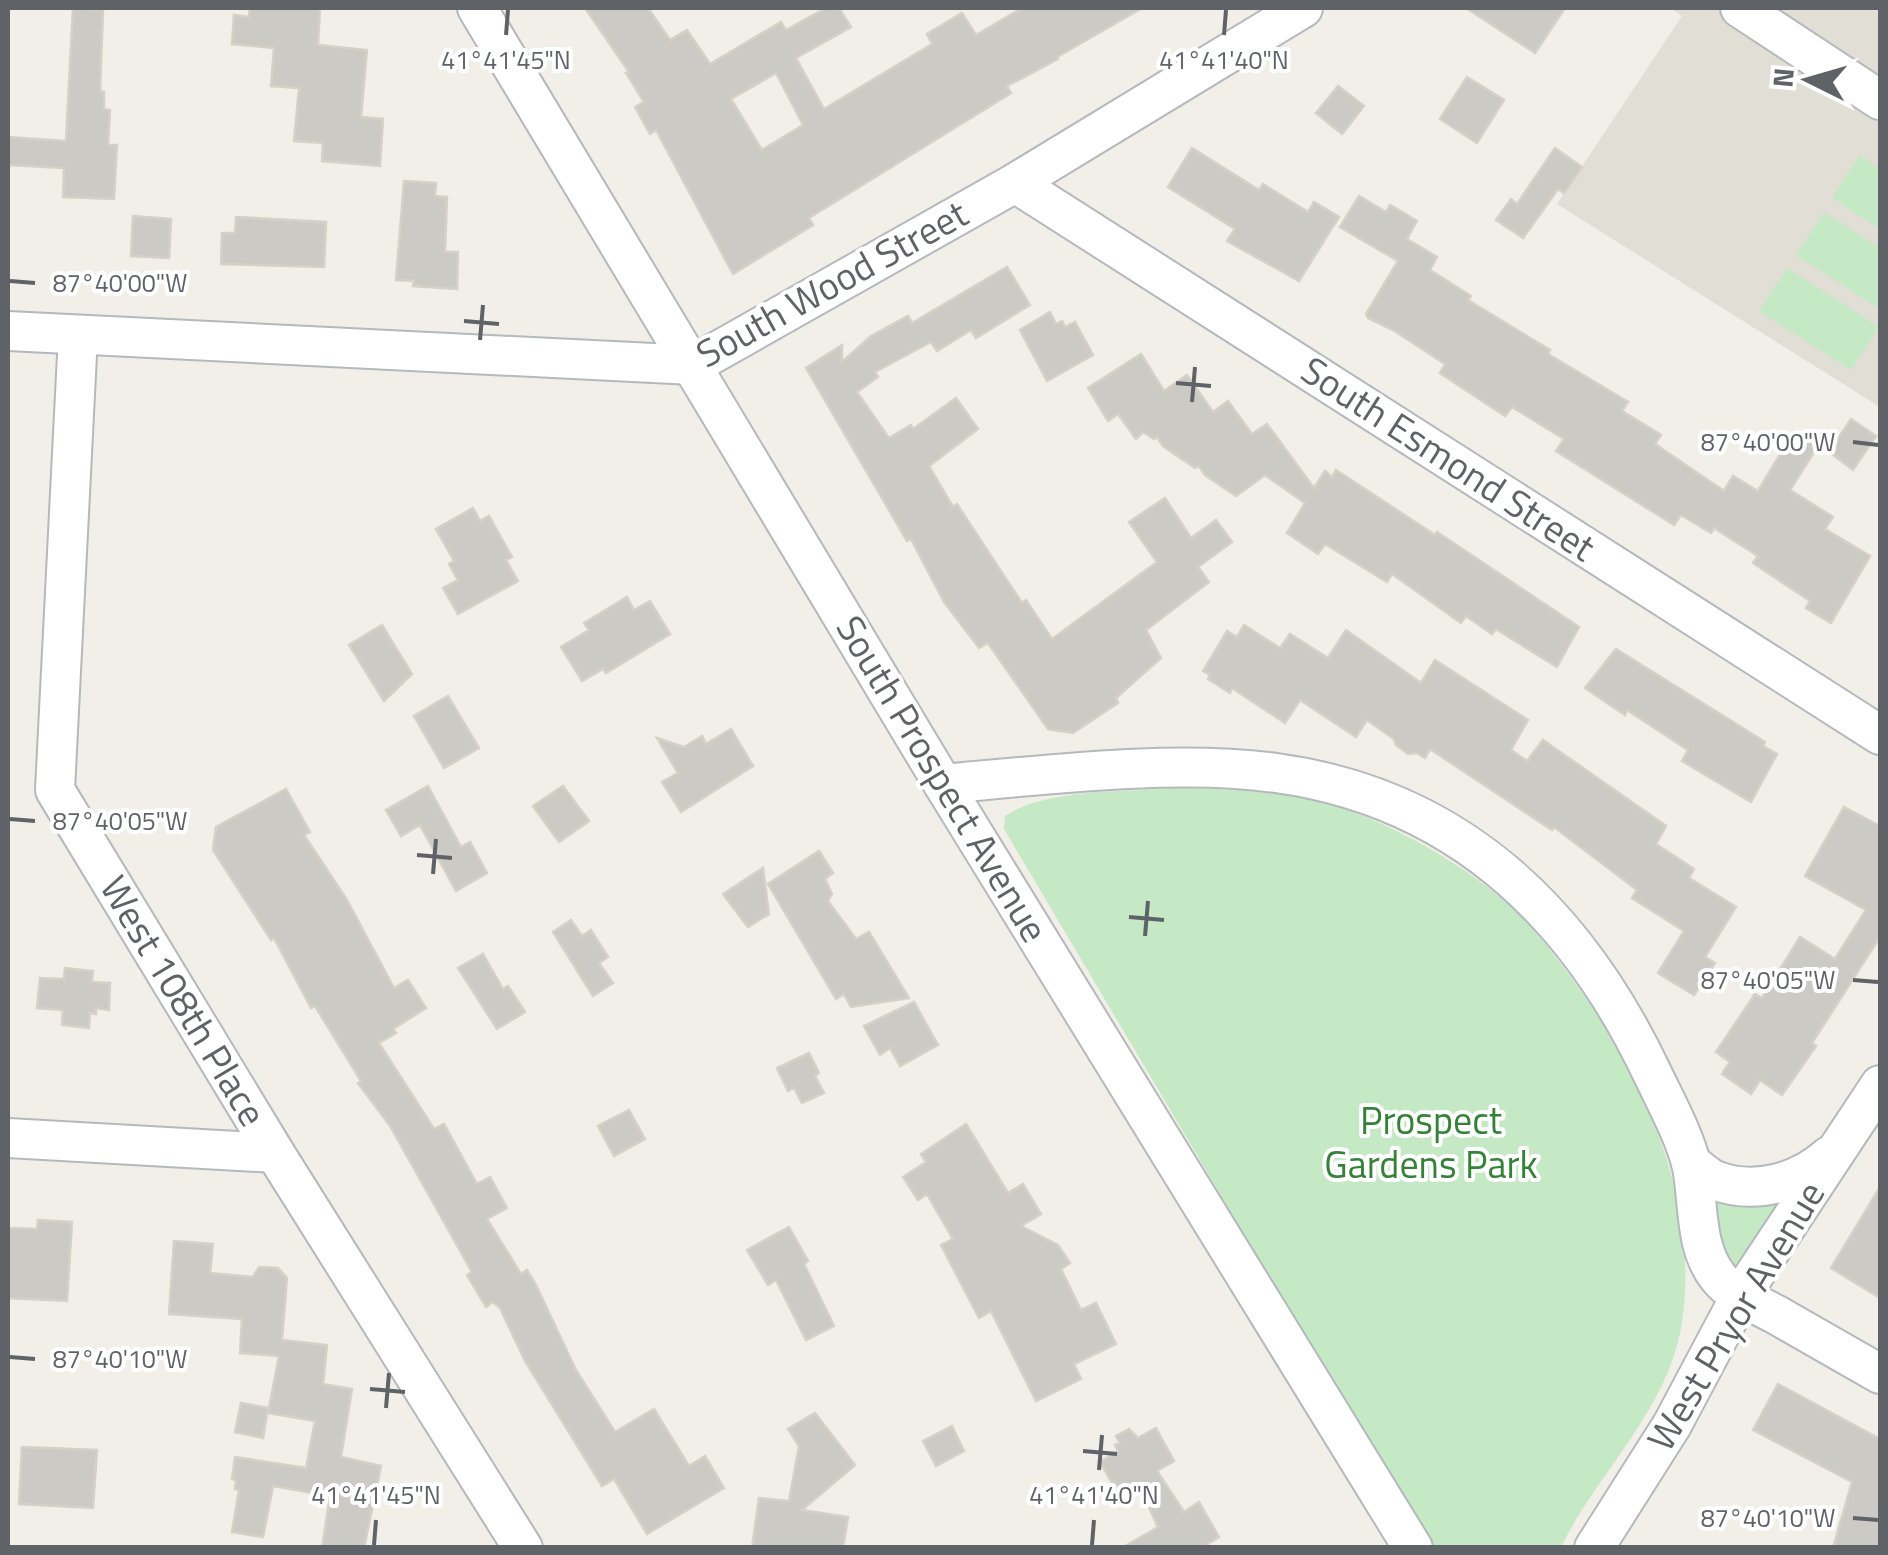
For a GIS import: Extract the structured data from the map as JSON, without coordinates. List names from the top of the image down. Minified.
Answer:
{"streets":{"street":["South Wood Street","South Esmond Street","South Prospect Avenue","West 108th Place","West Pryor Avenue"]},"crossings":[["South Wood Street","South Esmond Street"],["South Wood Street","South Prospect Avenue"],["South Wood Street","West 108th Place"]],"parks":["Prospect Gardens Park"],"north":"left","coordinates":["41°41'45\"N","41°41'40\"N","87°40'00\"W","87°40'05\"W","87°40'10\"W"]}
